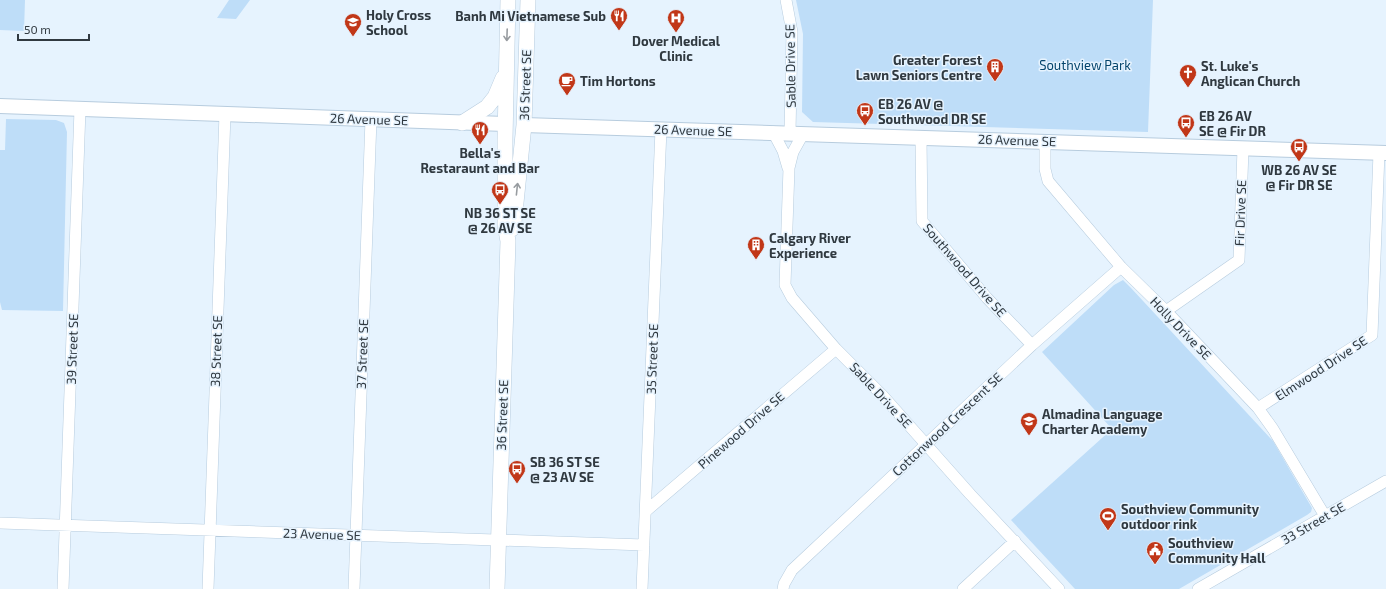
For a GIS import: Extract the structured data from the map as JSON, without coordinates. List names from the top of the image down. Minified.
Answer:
{"streets":{"main road":["36 Street SE"],"street":["Sable Drive SE","26 Avenue SE","Fir Drive SE","Southwood Drive SE","Holly Drive SE","39 Street SE","38 Street SE","37 Street SE","35 Street SE","Elmwood Drive SE","Cottonwood Crescent SE","Pinewood Drive SE","33 Street SE","23 Avenue SE"]},"crossings":[["Sable Drive SE","26 Avenue SE"],["Sable Drive SE","Cottonwood Crescent SE"],["Sable Drive SE","Pinewood Drive SE"],["36 Street SE","26 Avenue SE"],["36 Street SE","23 Avenue SE"],["26 Avenue SE","Fir Drive SE"],["26 Avenue SE","Southwood Drive SE"],["26 Avenue SE","Holly Drive SE"],["26 Avenue SE","39 Street SE"],["26 Avenue SE","38 Street SE"],["26 Avenue SE","37 Street SE"],["26 Avenue SE","35 Street SE"],["26 Avenue SE","Elmwood Drive SE"],["Fir Drive SE","Holly Drive SE"],["Southwood Drive SE","Cottonwood Crescent SE"],["Holly Drive SE","Elmwood Drive SE"],["Holly Drive SE","Cottonwood Crescent SE"],["Holly Drive SE","33 Street SE"],["39 Street SE","23 Avenue SE"],["38 Street SE","23 Avenue SE"],["37 Street SE","23 Avenue SE"],["35 Street SE","Pinewood Drive SE"],["35 Street SE","23 Avenue SE"]],"parks":["Southview Park"],"places":{"restaurant":["Banh Mi Vietnamese Sub","Bella's Restaraunt and Bar"],"hospital":["Dover Medical Clinic"],"school or university":["Holy Cross School","Almadina Language Charter Academy"],"building":["Greater Forest Lawn Seniors Centre","Calgary River Experience"],"church":["St. Luke's Anglican Church"],"cafe":["Tim Hortons"],"bus stop":["EB 26 AV @ Southwood DR SE","EB 26 AV SE @ Fir DR","WB 26 AV SE @ Fir DR SE","NB 36 ST SE @ 26 AV SE","SB 36 ST SE @ 23 AV SE"],"sports":["Southview Community outdoor rink"],"public building":["Southview Community Hall"]},"scale_bar":"50 m"}
